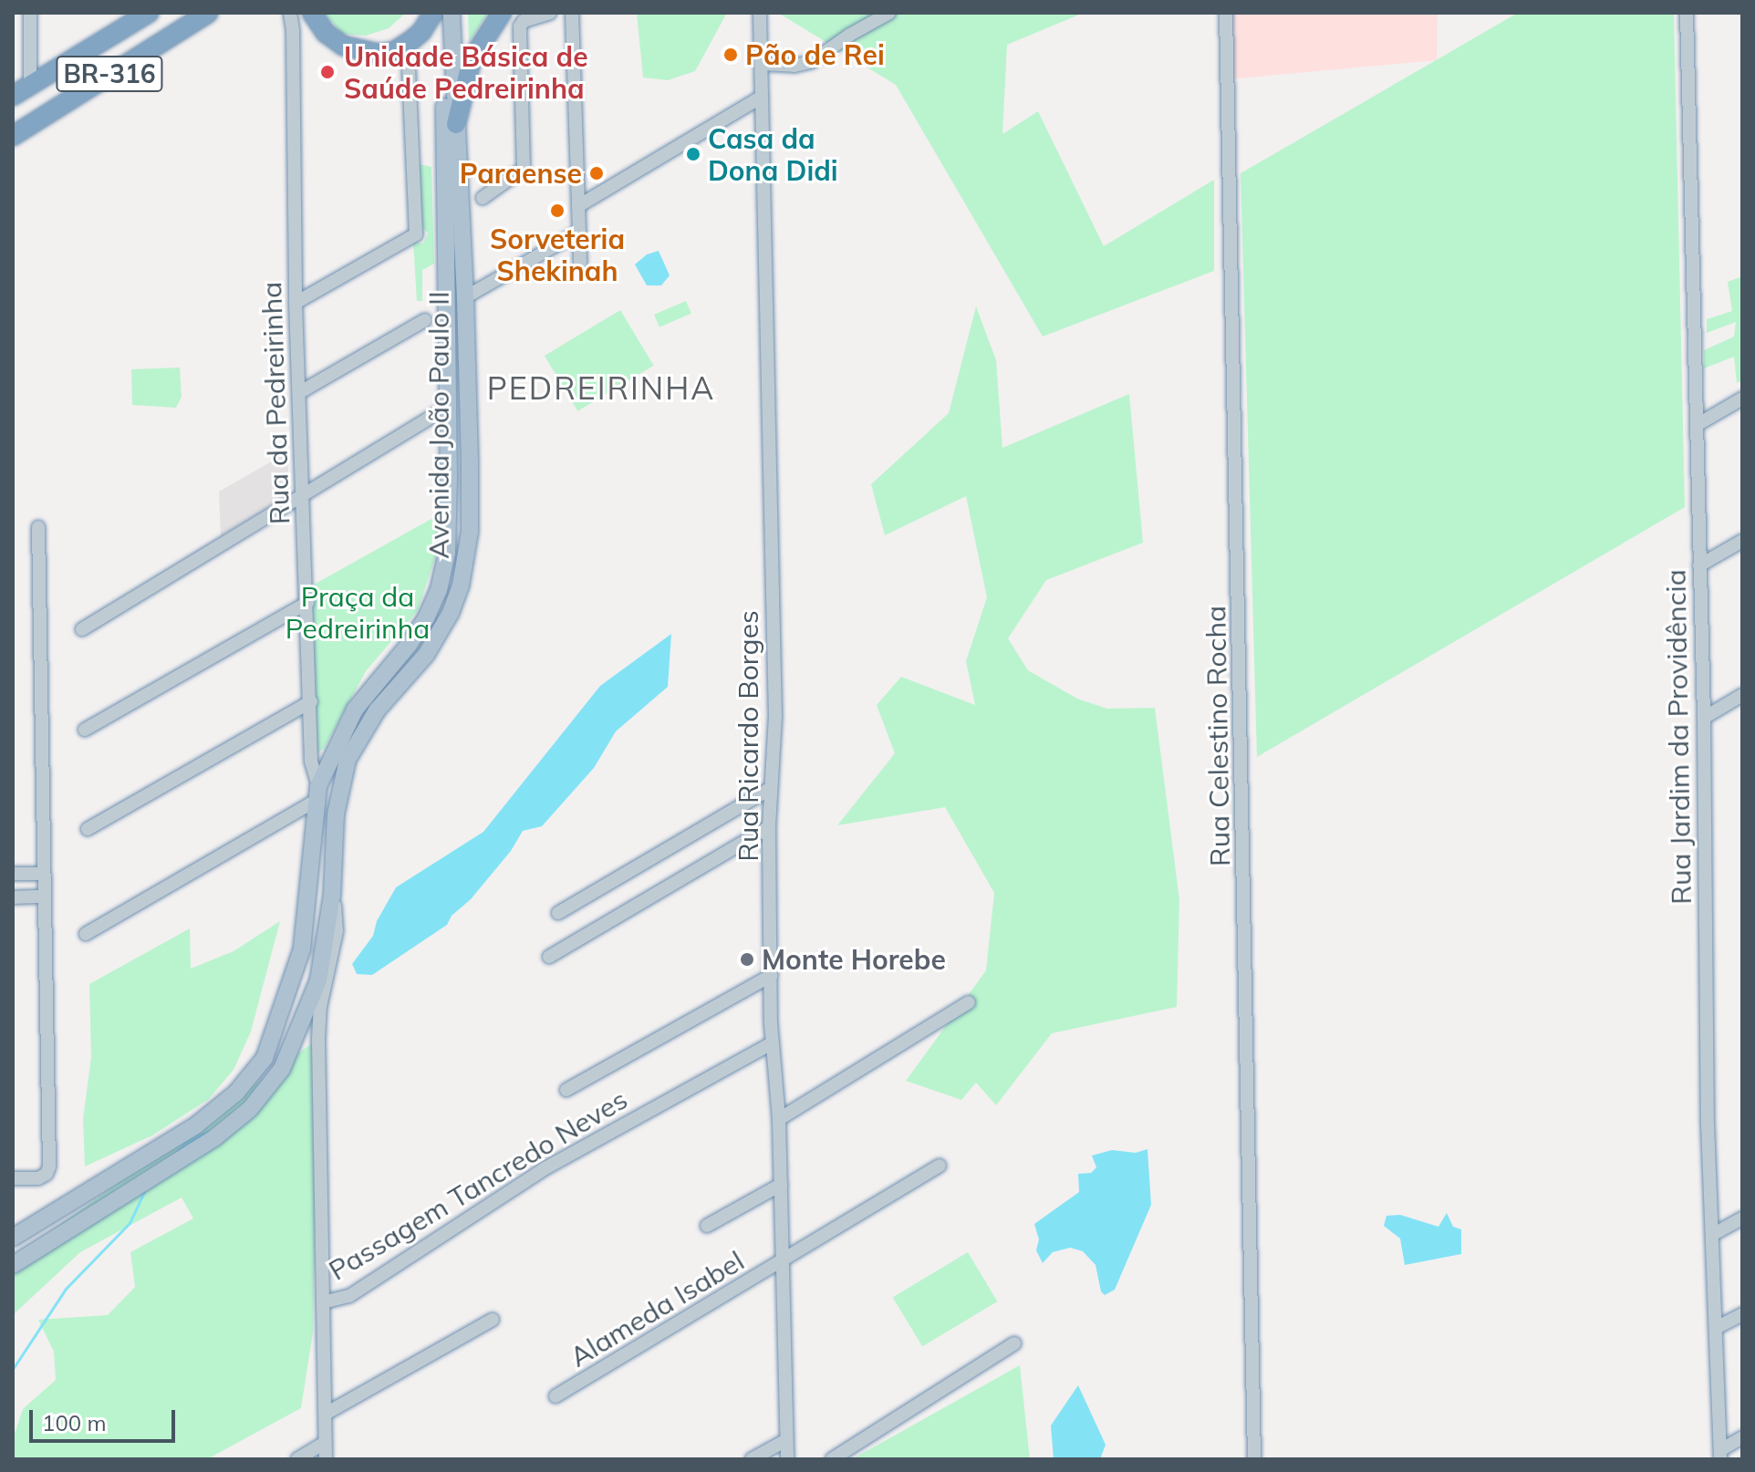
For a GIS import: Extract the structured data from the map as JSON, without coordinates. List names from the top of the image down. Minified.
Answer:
{"streets":{"highway":["BR-316"],"main road":["Avenida João Paulo II"],"street":["Rua da Pedreirinha","Rua Ricardo Borges","Rua Celestino Rocha","Rua Jardim da Providência","Passagem Tancredo Neves","Alameda Isabel"]},"crossings":[["Rua da Pedreirinha","Avenida João Paulo II"],["Rua Ricardo Borges","Passagem Tancredo Neves"],["Rua Ricardo Borges","Alameda Isabel"]],"districts":["PEDREIRINHA"],"parks":["Praça da Pedreirinha"],"places":["Pão de Rei","Unidade Básica de Saúde Pedreirinha","Casa da Dona Didi","Paraense","Sorveteria Shekinah","Monte Horebe"],"scale_bar":"100 m"}
